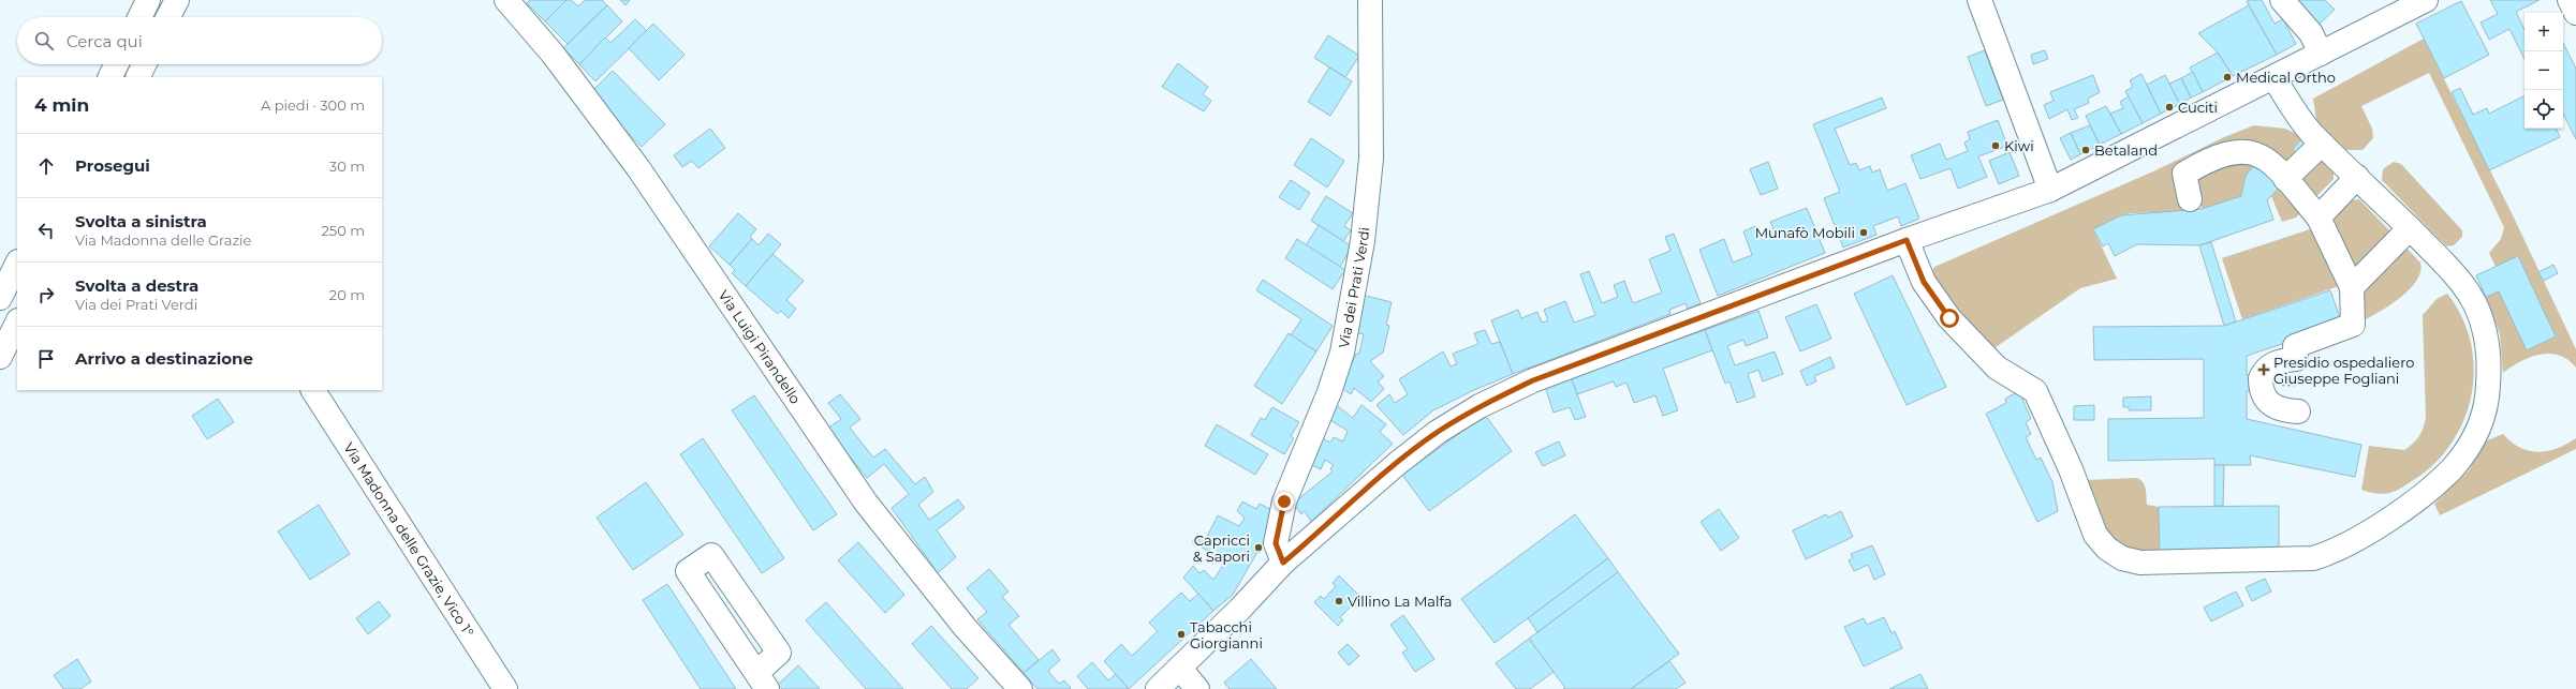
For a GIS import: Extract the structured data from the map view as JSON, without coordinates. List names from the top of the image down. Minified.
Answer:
{"streets":{"street":["Via dei Prati Verdi","Via Luigi Pirandello","Via Madonna delle Grazie, Vico 1°"]},"places":{"other":["Medical Ortho","Cuciti","Kiwi","Betaland","Munafò Mobili","Capricci & Sapori","Villino La Malfa","Tabacchi Giorgianni"],"health":["Presidio ospedaliero Giuseppe Fogliani"]},"page":{"map_buttons":["+","−"],"search":"Cerca qui","heading":["4 min","A piedi · 300 m"],"list":[["Prosegui","30 m"],["Svolta a sinistra","Via Madonna delle Grazie","250 m"],["Svolta a destra","Via dei Prati Verdi","20 m"],"Arrivo a destinazione"]}}
